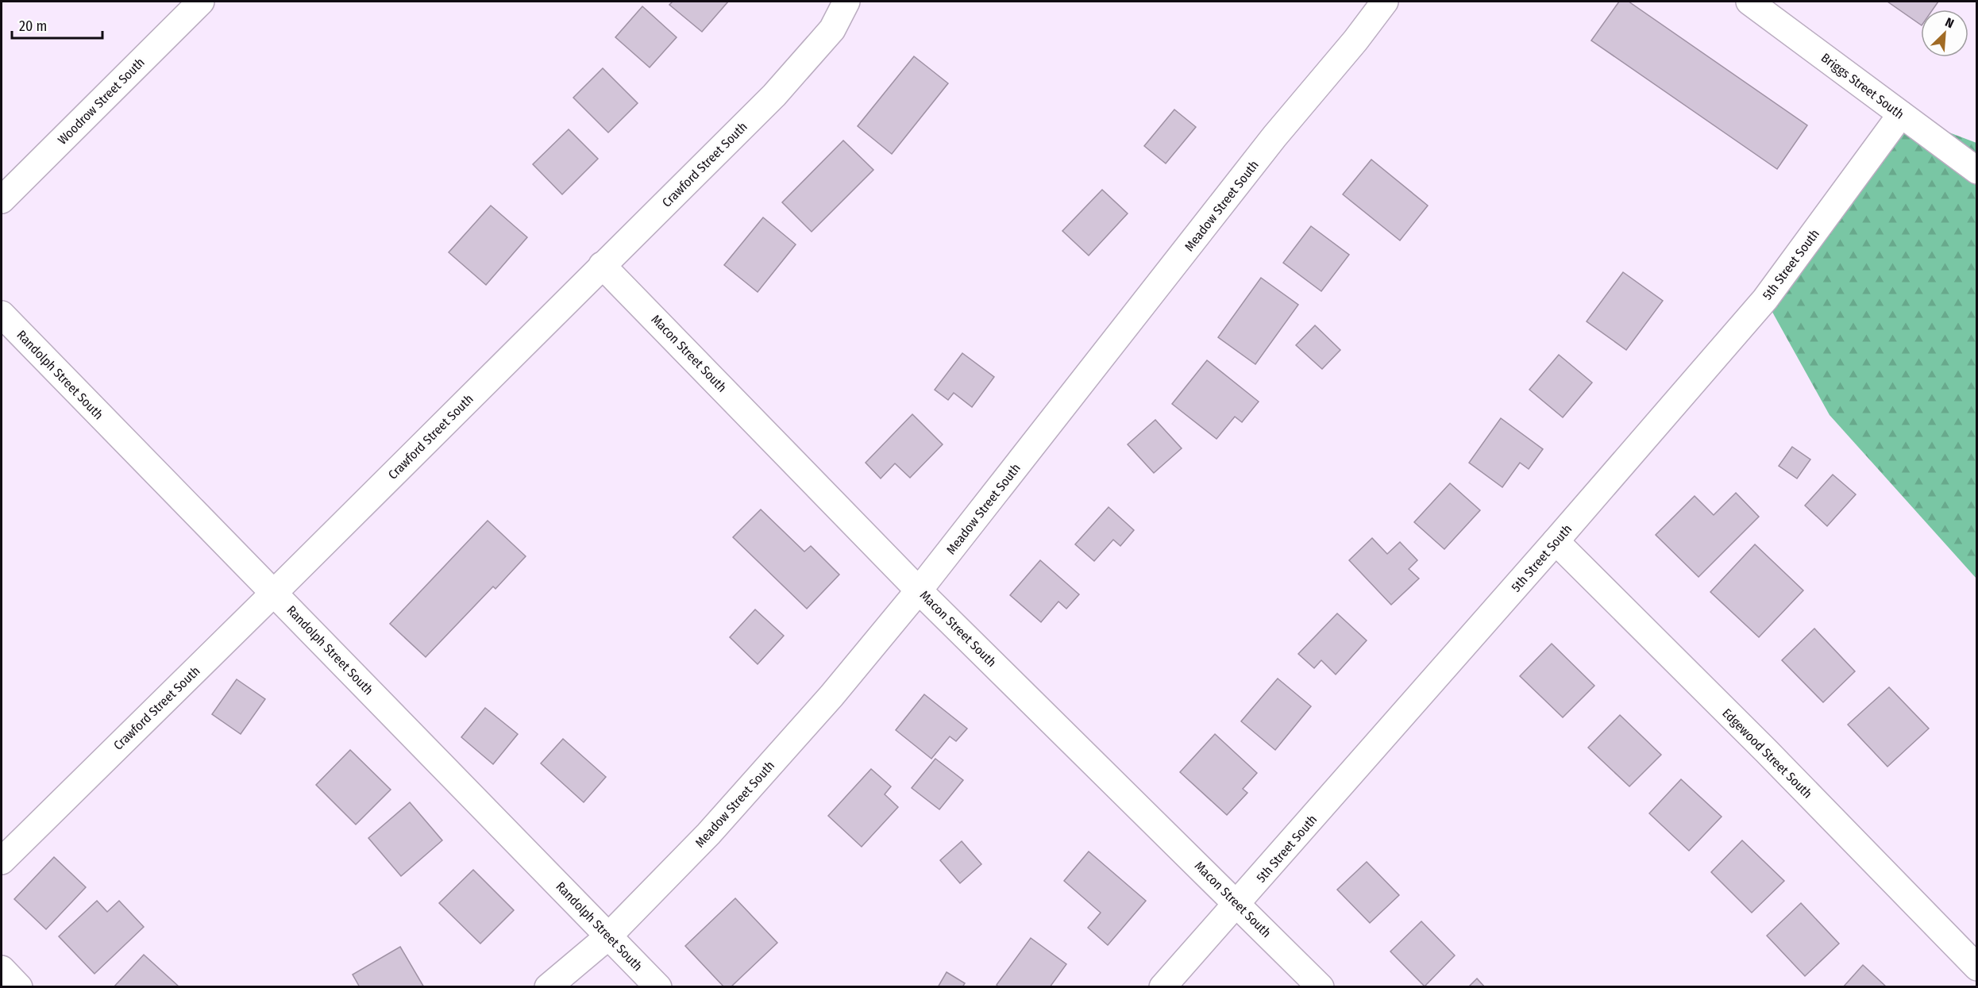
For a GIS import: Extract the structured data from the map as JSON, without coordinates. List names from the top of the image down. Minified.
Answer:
{"streets":{"street":["Briggs Street South","Woodrow Street South","Crawford Street South","Meadow Street South","5th Street South","Macon Street South","Randolph Street South","Edgewood Street South"]},"crossings":[["Briggs Street South","5th Street South"],["Crawford Street South","Macon Street South"],["Crawford Street South","Randolph Street South"],["Meadow Street South","Macon Street South"],["Meadow Street South","Randolph Street South"],["5th Street South","Macon Street South"],["5th Street South","Edgewood Street South"]],"scale_bar":"20 m","north":"top right"}
